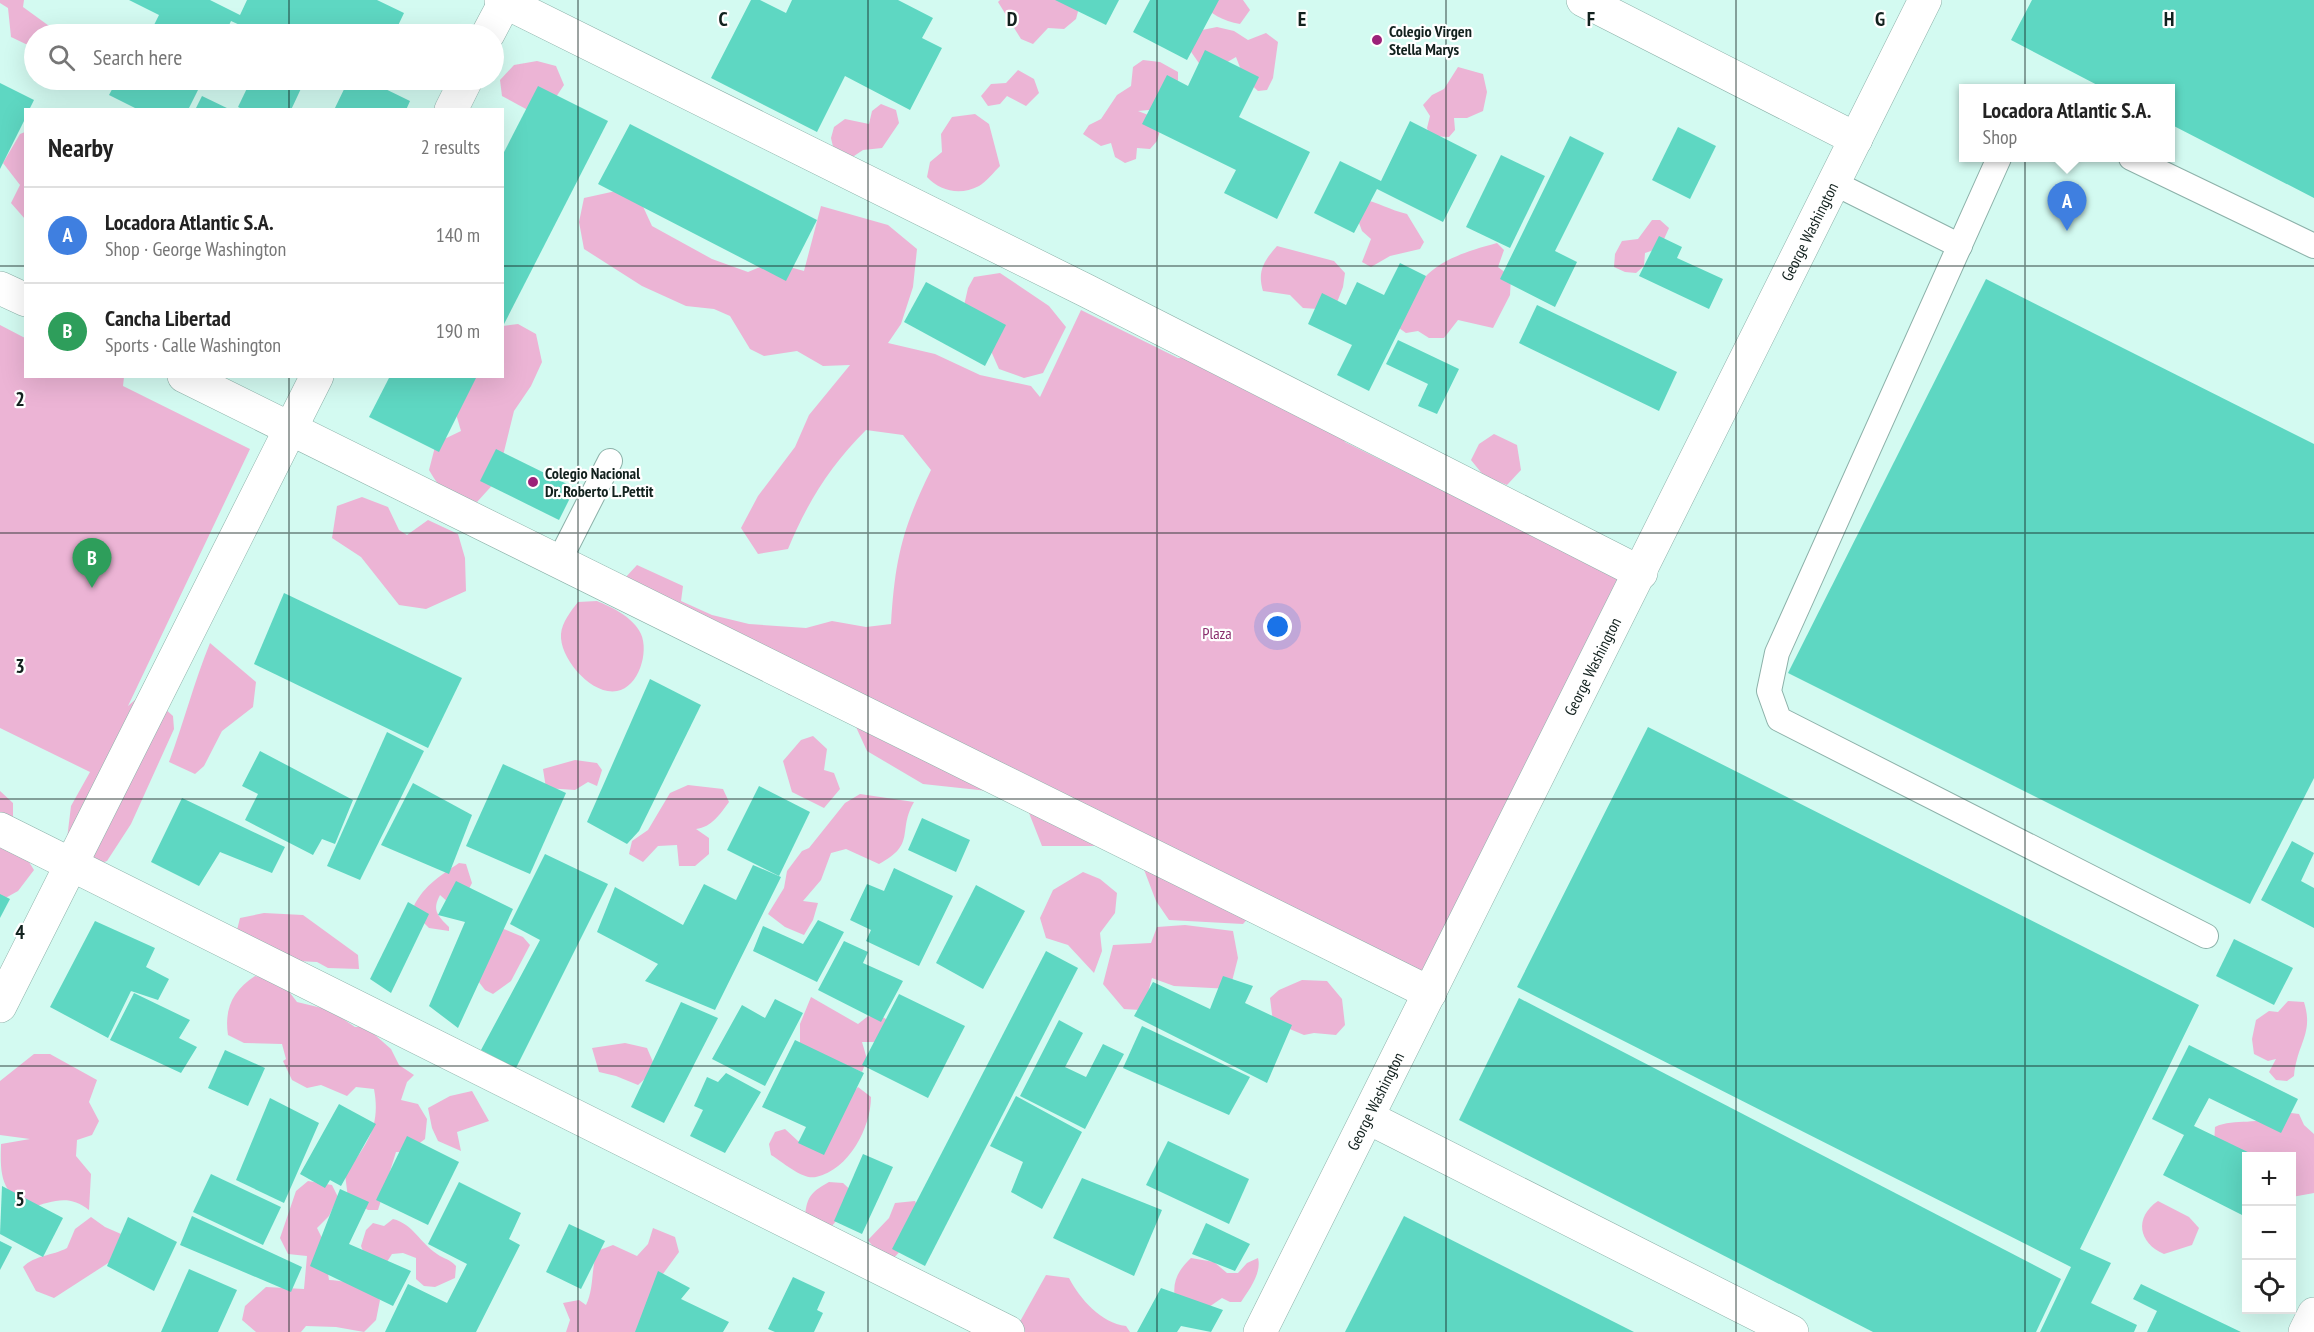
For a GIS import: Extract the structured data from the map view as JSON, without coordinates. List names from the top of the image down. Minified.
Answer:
{"streets":{"street":["George Washington"]},"parks":["Plaza"],"places":["Colegio Virgen Stella Marys","Colegio Nacional Dr. Roberto L.Pettit"],"page":{"search":"Search here","popup":["Locadora Atlantic S.A.","Shop"],"heading":["Nearby","2 results"],"pins":["A","B"],"list":[{"mark":"A","name":"Locadora Atlantic S.A.","note":"Shop · George Washington","value":"140 m"},{"mark":"B","name":"Cancha Libertad","note":"Sports · Calle Washington","value":"190 m"}],"map_buttons":["+","−"]},"grid":{"columns":["C","D","E","F","G","H"],"rows":["2","3","4","5"]}}
